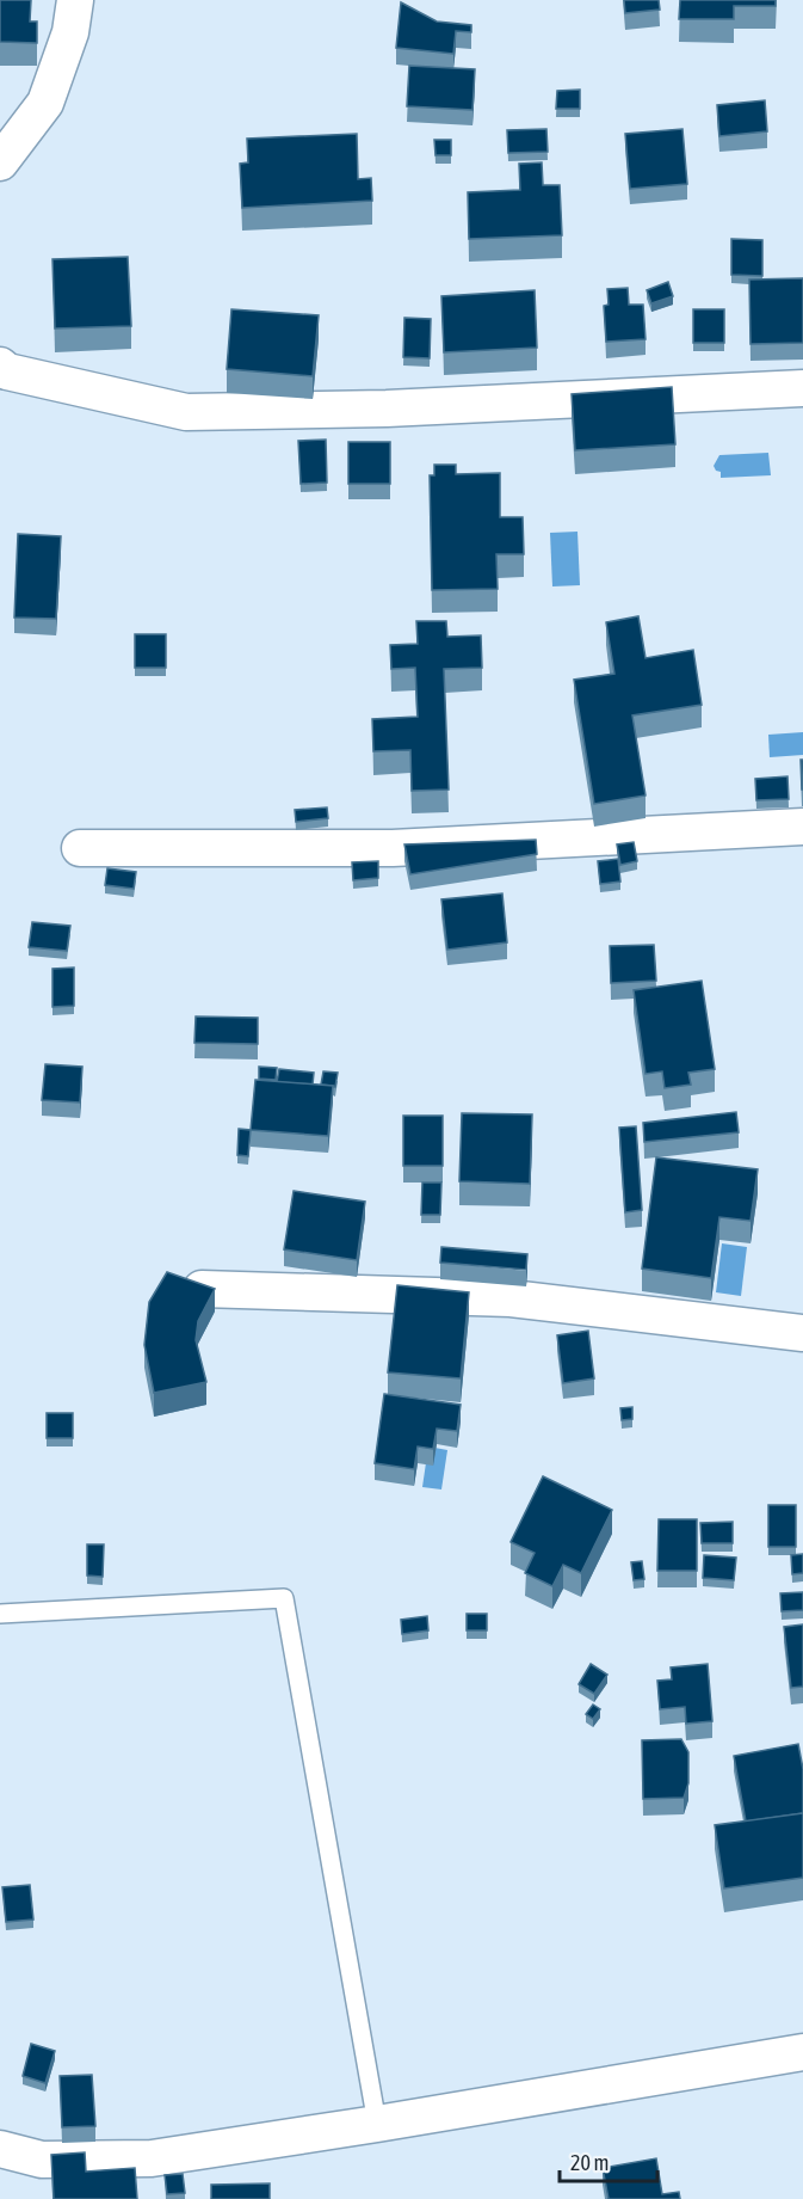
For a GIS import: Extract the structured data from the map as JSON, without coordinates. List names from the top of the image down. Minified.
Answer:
{"scale_bar":"20 m"}
